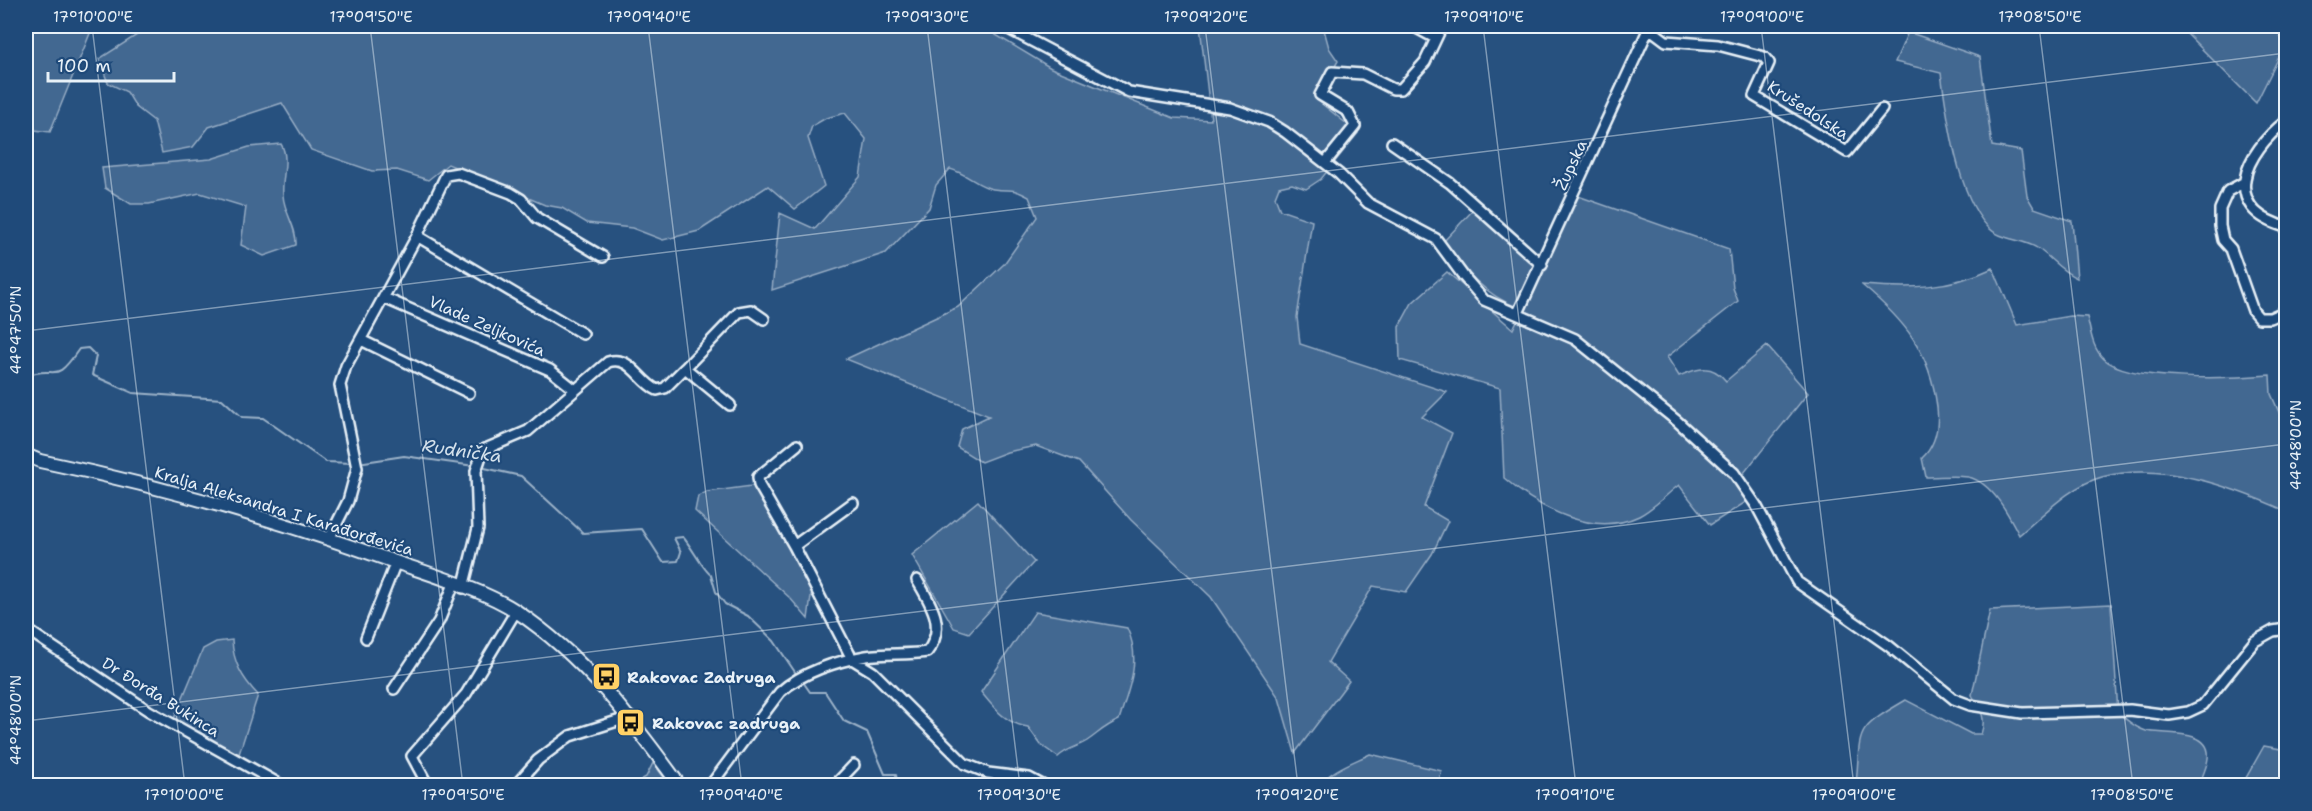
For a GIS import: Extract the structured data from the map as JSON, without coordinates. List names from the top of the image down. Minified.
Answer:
{"streets":{"street":["Krušedolska","Župska","Vlade Zeljkovića","Kralja Aleksandra I Karađorđevića","Dr Đorđa Bukinca"]},"crossings":[["Krušedolska","Župska"]],"water":["Rudnička"],"places":{"bus stop":["Rakovac Zadruga","Rakovac zadruga"]},"scale_bar":"100 m","coordinates":["17°10'00\"E","17°09'50\"E","17°09'40\"E","17°09'30\"E","17°09'20\"E","17°09'10\"E","17°09'00\"E","17°08'50\"E","44°47'50\"N","44°48'00\"N"]}
